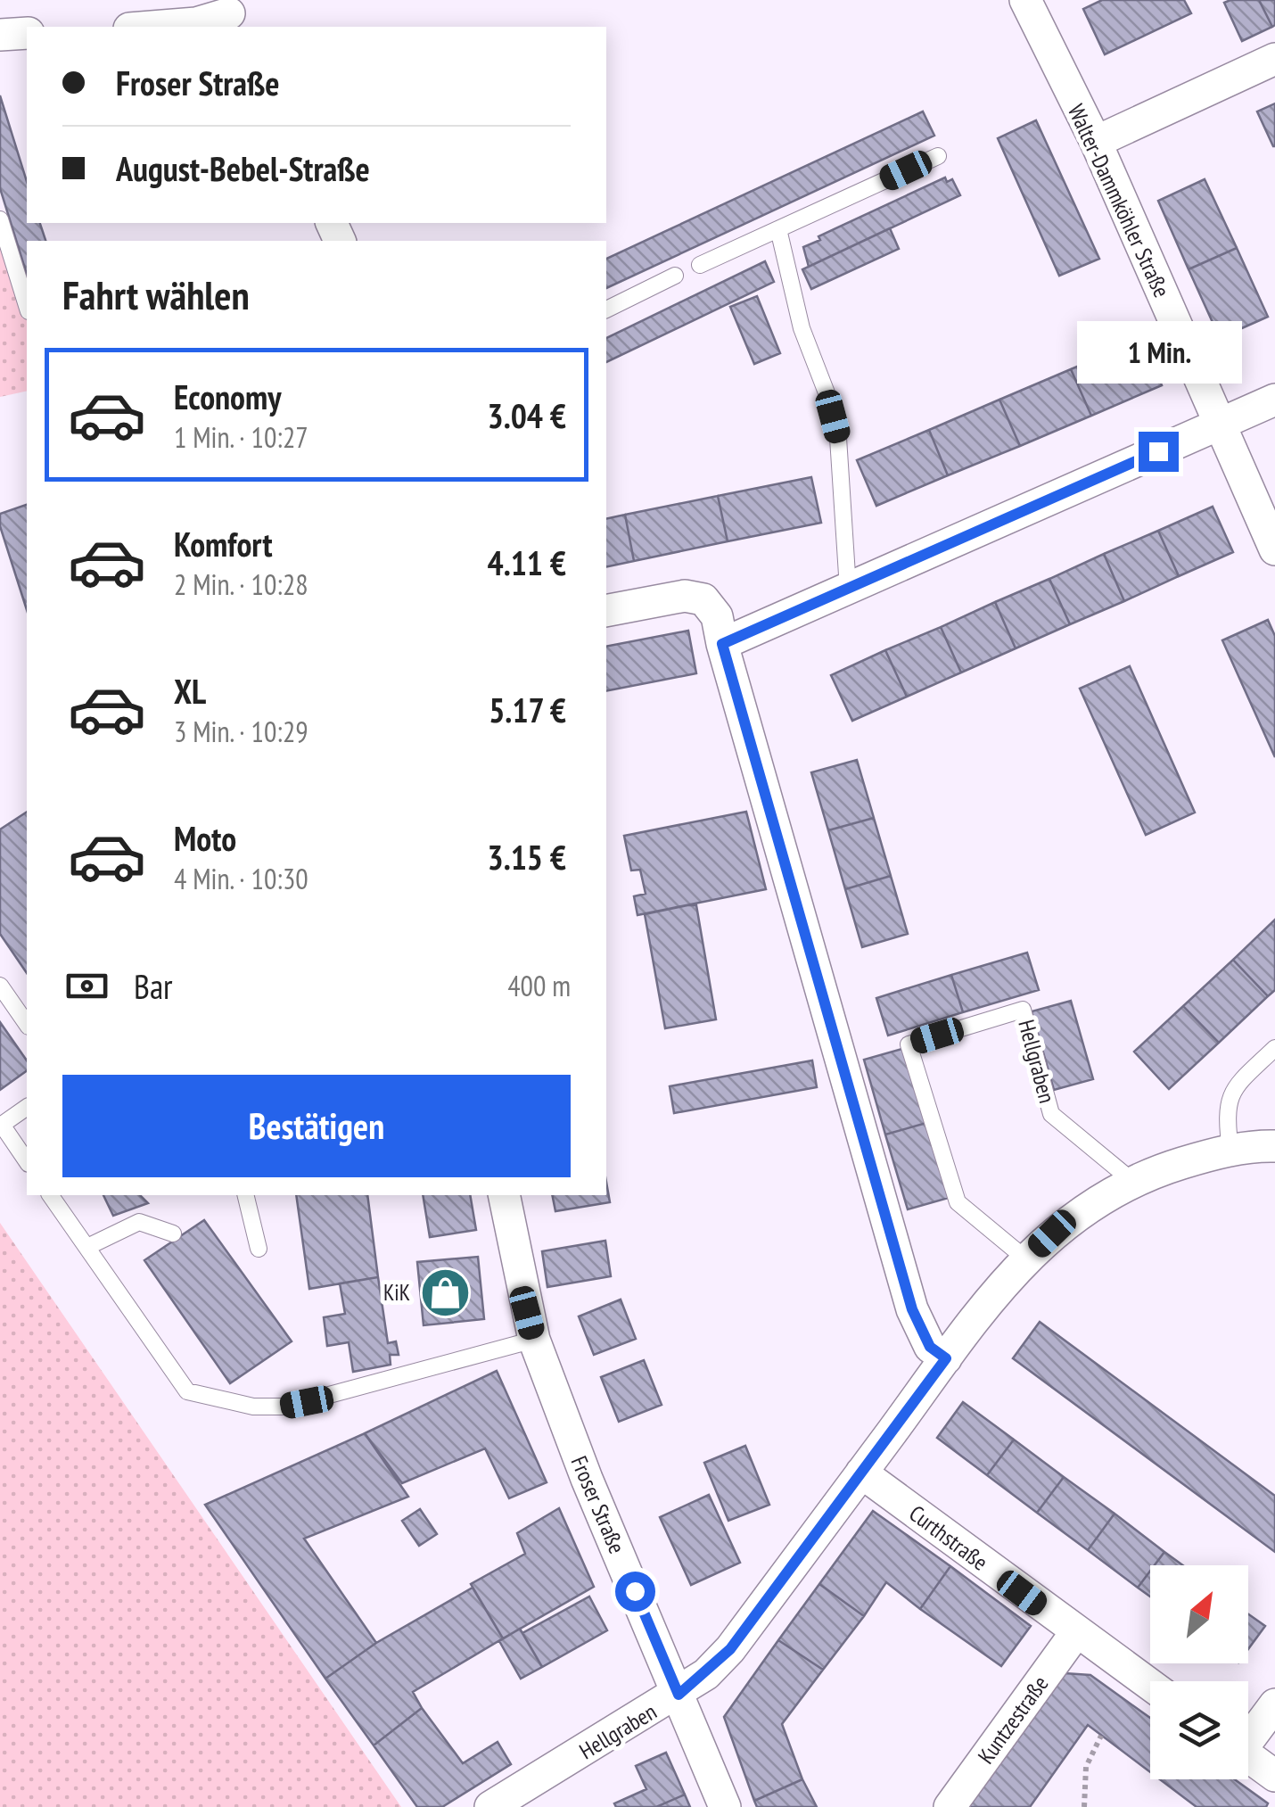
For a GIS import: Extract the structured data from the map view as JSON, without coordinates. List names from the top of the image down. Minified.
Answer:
{"streets":{"street":["Walter-Dammköhler Straße","Hellgraben","Froser Straße","Curthstraße","Kuntzestraße"]},"crossings":[["Hellgraben","Froser Straße"],["Hellgraben","Curthstraße"],["Curthstraße","Kuntzestraße"]],"places":{"shop":["KiK"]},"north":"top right","page":{"banner":["Froser Straße","August-Bebel-Straße"],"heading":"Fahrt wählen","bubble":"1 Min.","list":[{"name":"Economy","note":"1 Min. · 10:27","value":"3.04 €"},{"name":"Komfort","note":"2 Min. · 10:28","value":"4.11 €"},{"name":"XL","note":"3 Min. · 10:29","value":"5.17 €"},{"name":"Moto","note":"4 Min. · 10:30","value":"3.15 €"}],"pay":["Bar","400 m"],"buttons":"Bestätigen"}}
